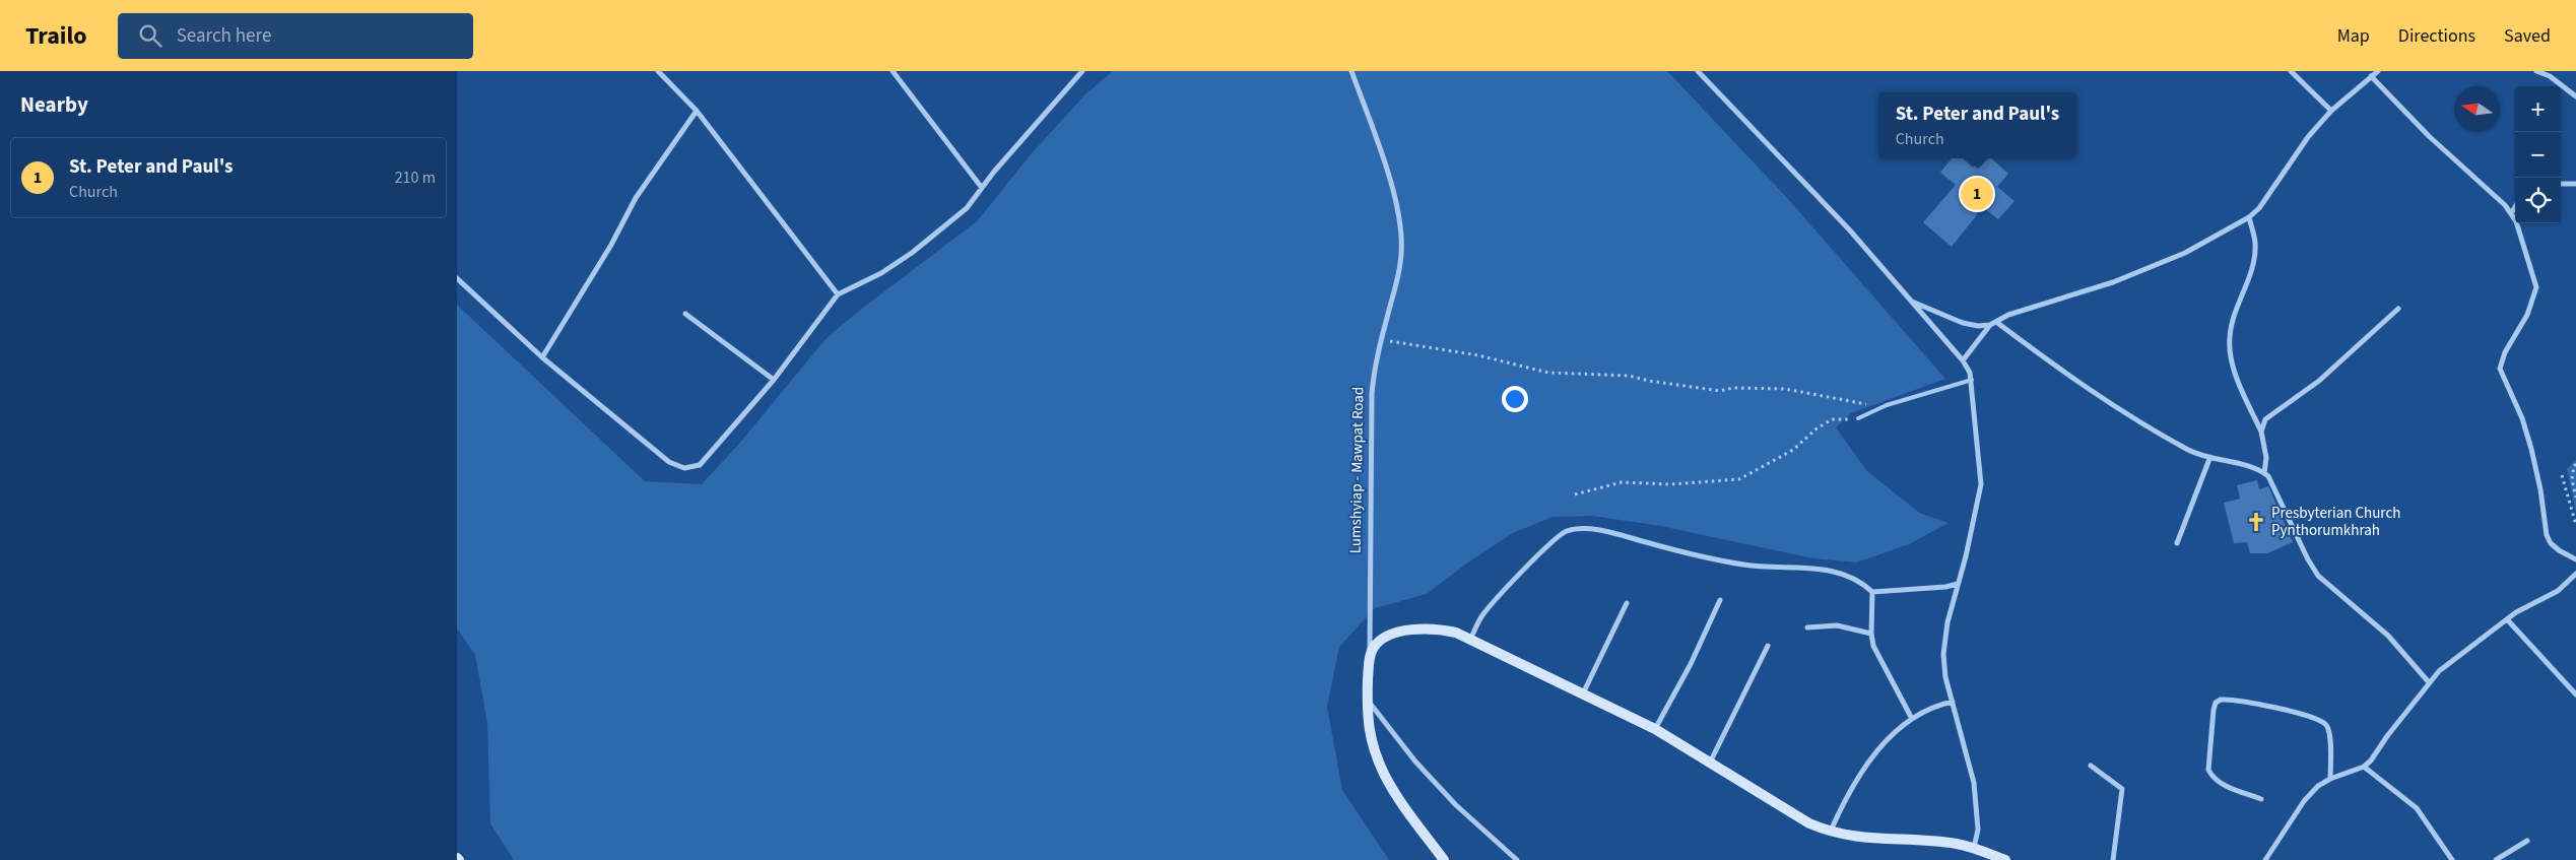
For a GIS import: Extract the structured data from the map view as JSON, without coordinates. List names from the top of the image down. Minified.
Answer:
{"streets":{"street":["Lumshyiap - Mawpat Road"]},"places":{"church":["Presbyterian Church Pynthorumkhrah"]},"north":"left","page":{"header":"Trailo","search":"Search here","nav":["Map","Directions","Saved"],"heading":"Nearby","map_buttons":["+","−"],"popup":["St. Peter and Paul's","Church"],"list":[{"mark":"1","name":"St. Peter and Paul's","note":"Church","value":"210 m"}],"pins":"1"}}
